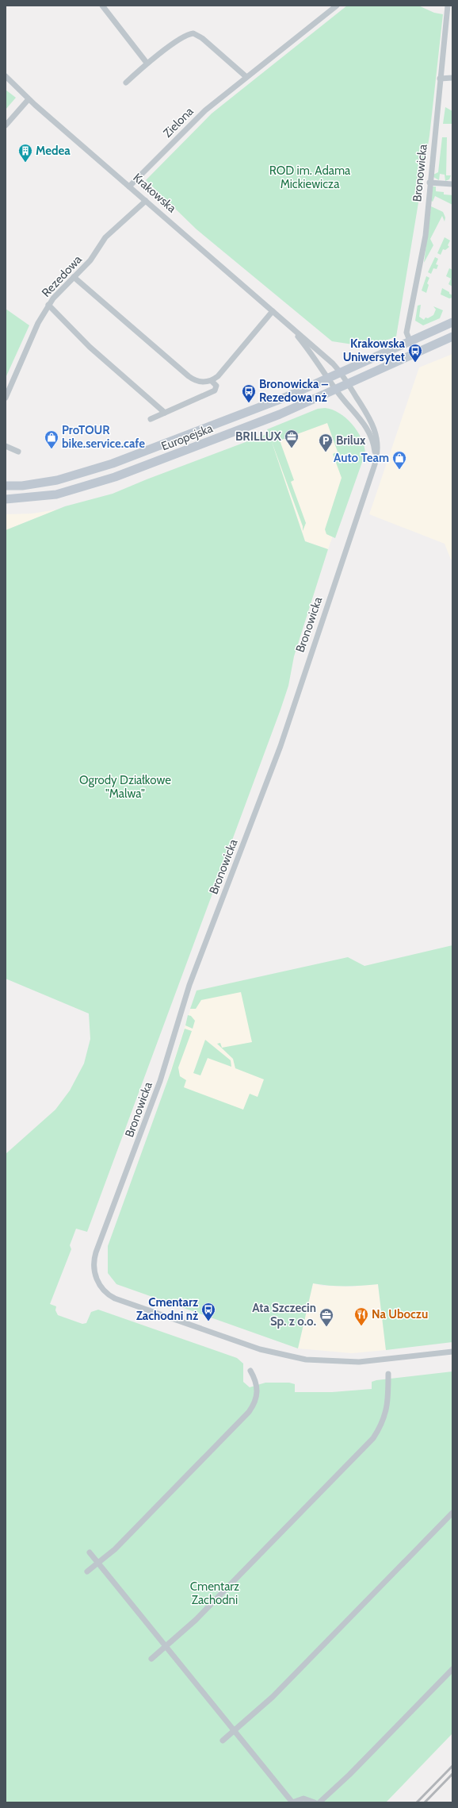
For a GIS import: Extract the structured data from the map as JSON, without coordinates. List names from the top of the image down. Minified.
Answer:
{"streets":{"main road":["Europejska"],"street":["Zielona","Bronowicka","Krakowska","Rezedowa"]},"crossings":[["Zielona","Krakowska"],["Bronowicka","Krakowska"],["Bronowicka","Europejska"],["Krakowska","Rezedowa"],["Krakowska","Europejska"]],"parks":["ROD im. Adama Mickiewicza","Ogrody Działkowe \"Malwa\"","Cmentarz Zachodni"],"places":{"building":["Medea"],"bus stop":["Krakowska Uniwersytet","Bronowicka – Rezedowa nż","Cmentarz Zachodni nż"],"office":["BRILLUX","Ata Szczecin Sp. z o.o."],"shop":["ProTOUR bike.service.cafe","Auto Team"],"parking":["Brilux"],"restaurant":["Na Uboczu"]}}
